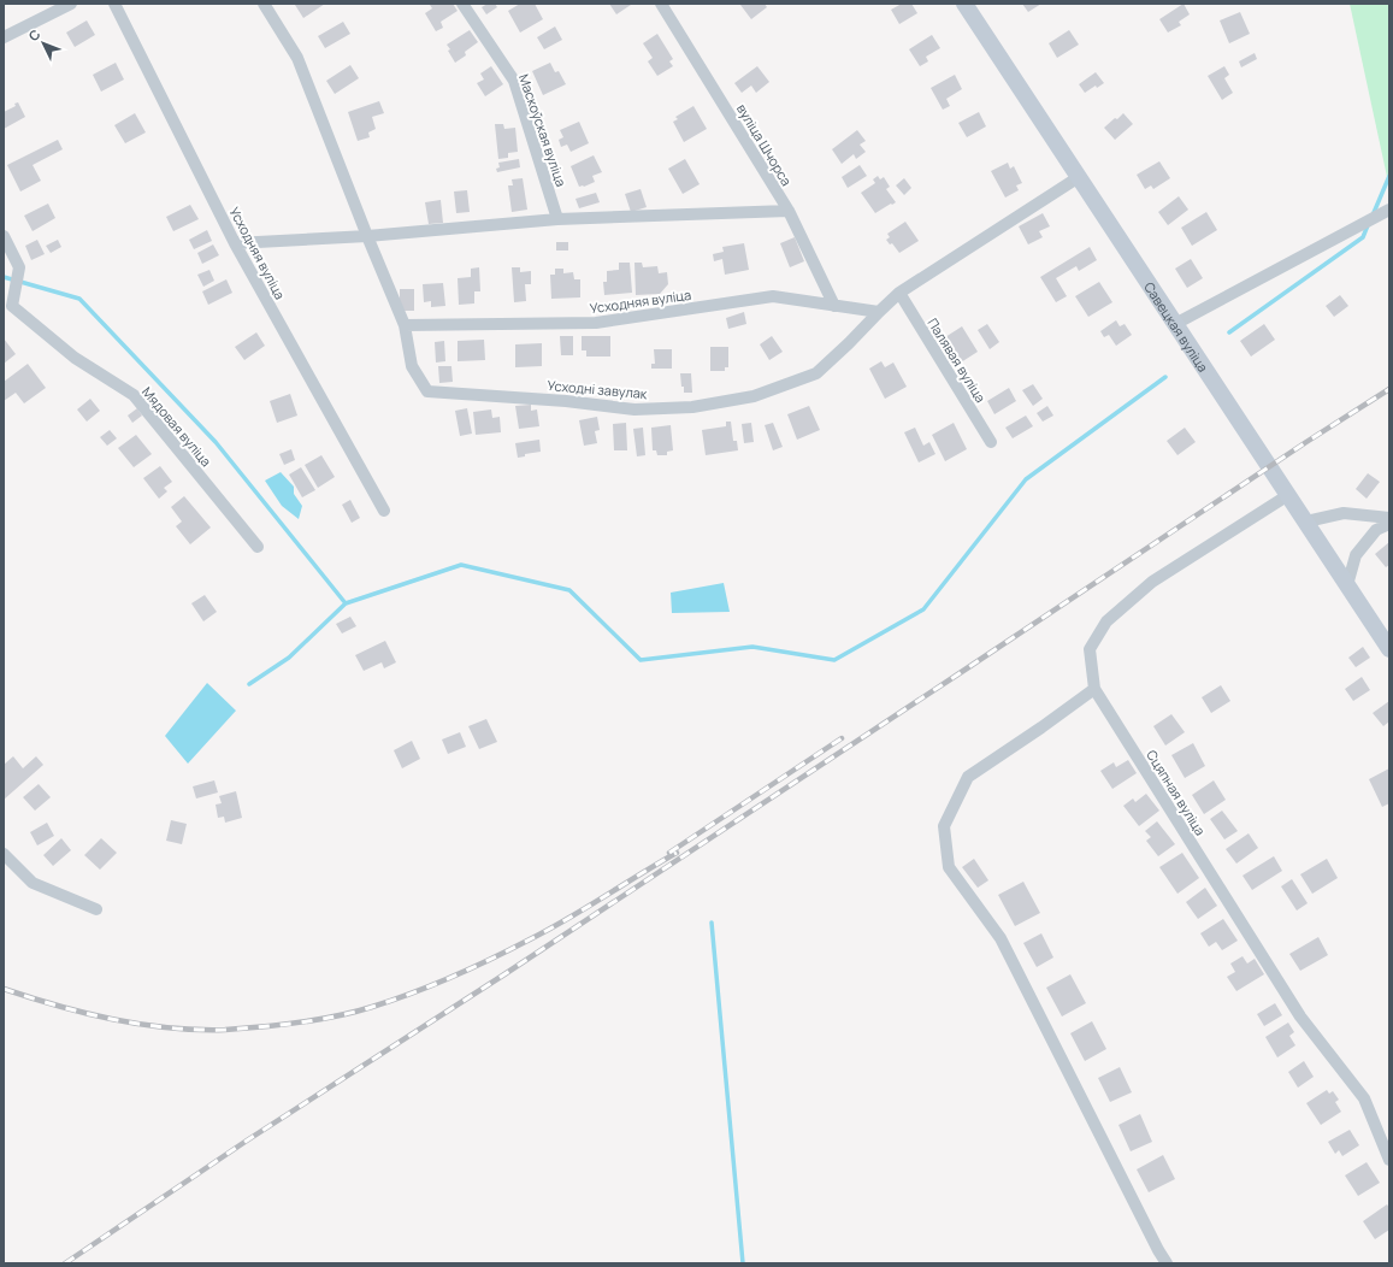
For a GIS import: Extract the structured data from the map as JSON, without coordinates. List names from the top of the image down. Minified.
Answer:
{"streets":{"main road":["Савецкая вуліца"],"street":["Маскоўская вуліца","вуліца Шчорса","Усходняя вуліца","Палявая вуліца","Усходні завулак","Мядовая вуліца","Сцяпная вуліца"]},"crossings":[["вуліца Шчорса","Усходняя вуліца"],["Усходняя вуліца","Усходні завулак"],["Савецкая вуліца","Усходні завулак"],["Савецкая вуліца","Сцяпная вуліца"],["Палявая вуліца","Усходні завулак"]],"north":"top left"}
